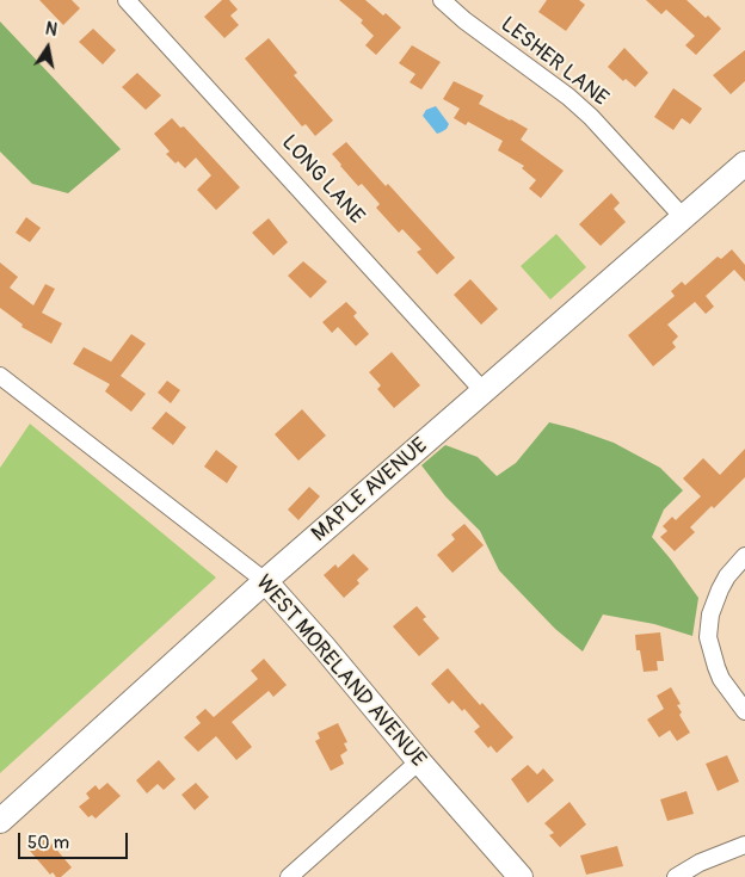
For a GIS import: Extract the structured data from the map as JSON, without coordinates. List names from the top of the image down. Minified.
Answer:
{"streets":{"street":["LESHER LANE","LONG LANE","MAPLE AVENUE","WEST MORELAND AVENUE"]},"crossings":[["LESHER LANE","MAPLE AVENUE"],["LONG LANE","MAPLE AVENUE"],["MAPLE AVENUE","WEST MORELAND AVENUE"]],"scale_bar":"50 m","north":"top"}
